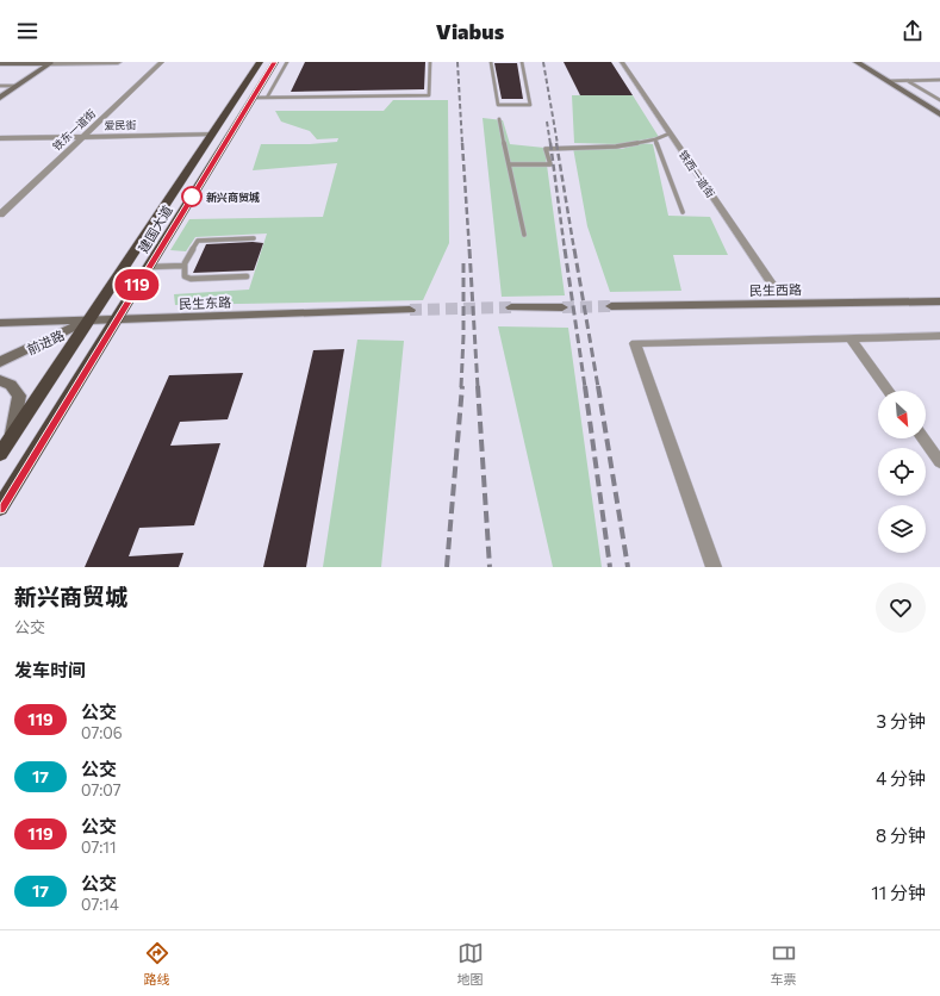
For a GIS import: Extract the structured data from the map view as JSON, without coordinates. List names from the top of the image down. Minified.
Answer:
{"streets":{"highway":["建国大道"],"main road":["民生西路","民生东路","前进路"],"street":["爱民街","铁东一道街","铁西一道街"]},"crossings":[["爱民街","铁东一道街"],["爱民街","建国大道"],["建国大道","民生东路"],["建国大道","前进路"],["民生东路","前进路"]],"places":["新兴商贸城"],"lines":["bus line 119"],"north":"bottom right","page":{"header":"Viabus","on_map":"119","heading":[["新兴商贸城","公交"],"发车时间"],"list":[{"mark":"119","name":"公交","note":"07:06","value":"3 分钟"},{"mark":"17","name":"公交","note":"07:07","value":"4 分钟"},{"mark":"119","name":"公交","note":"07:11","value":"8 分钟"},{"mark":"17","name":"公交","note":"07:14","value":"11 分钟"}],"tabs":["路线","地图","车票"]}}
